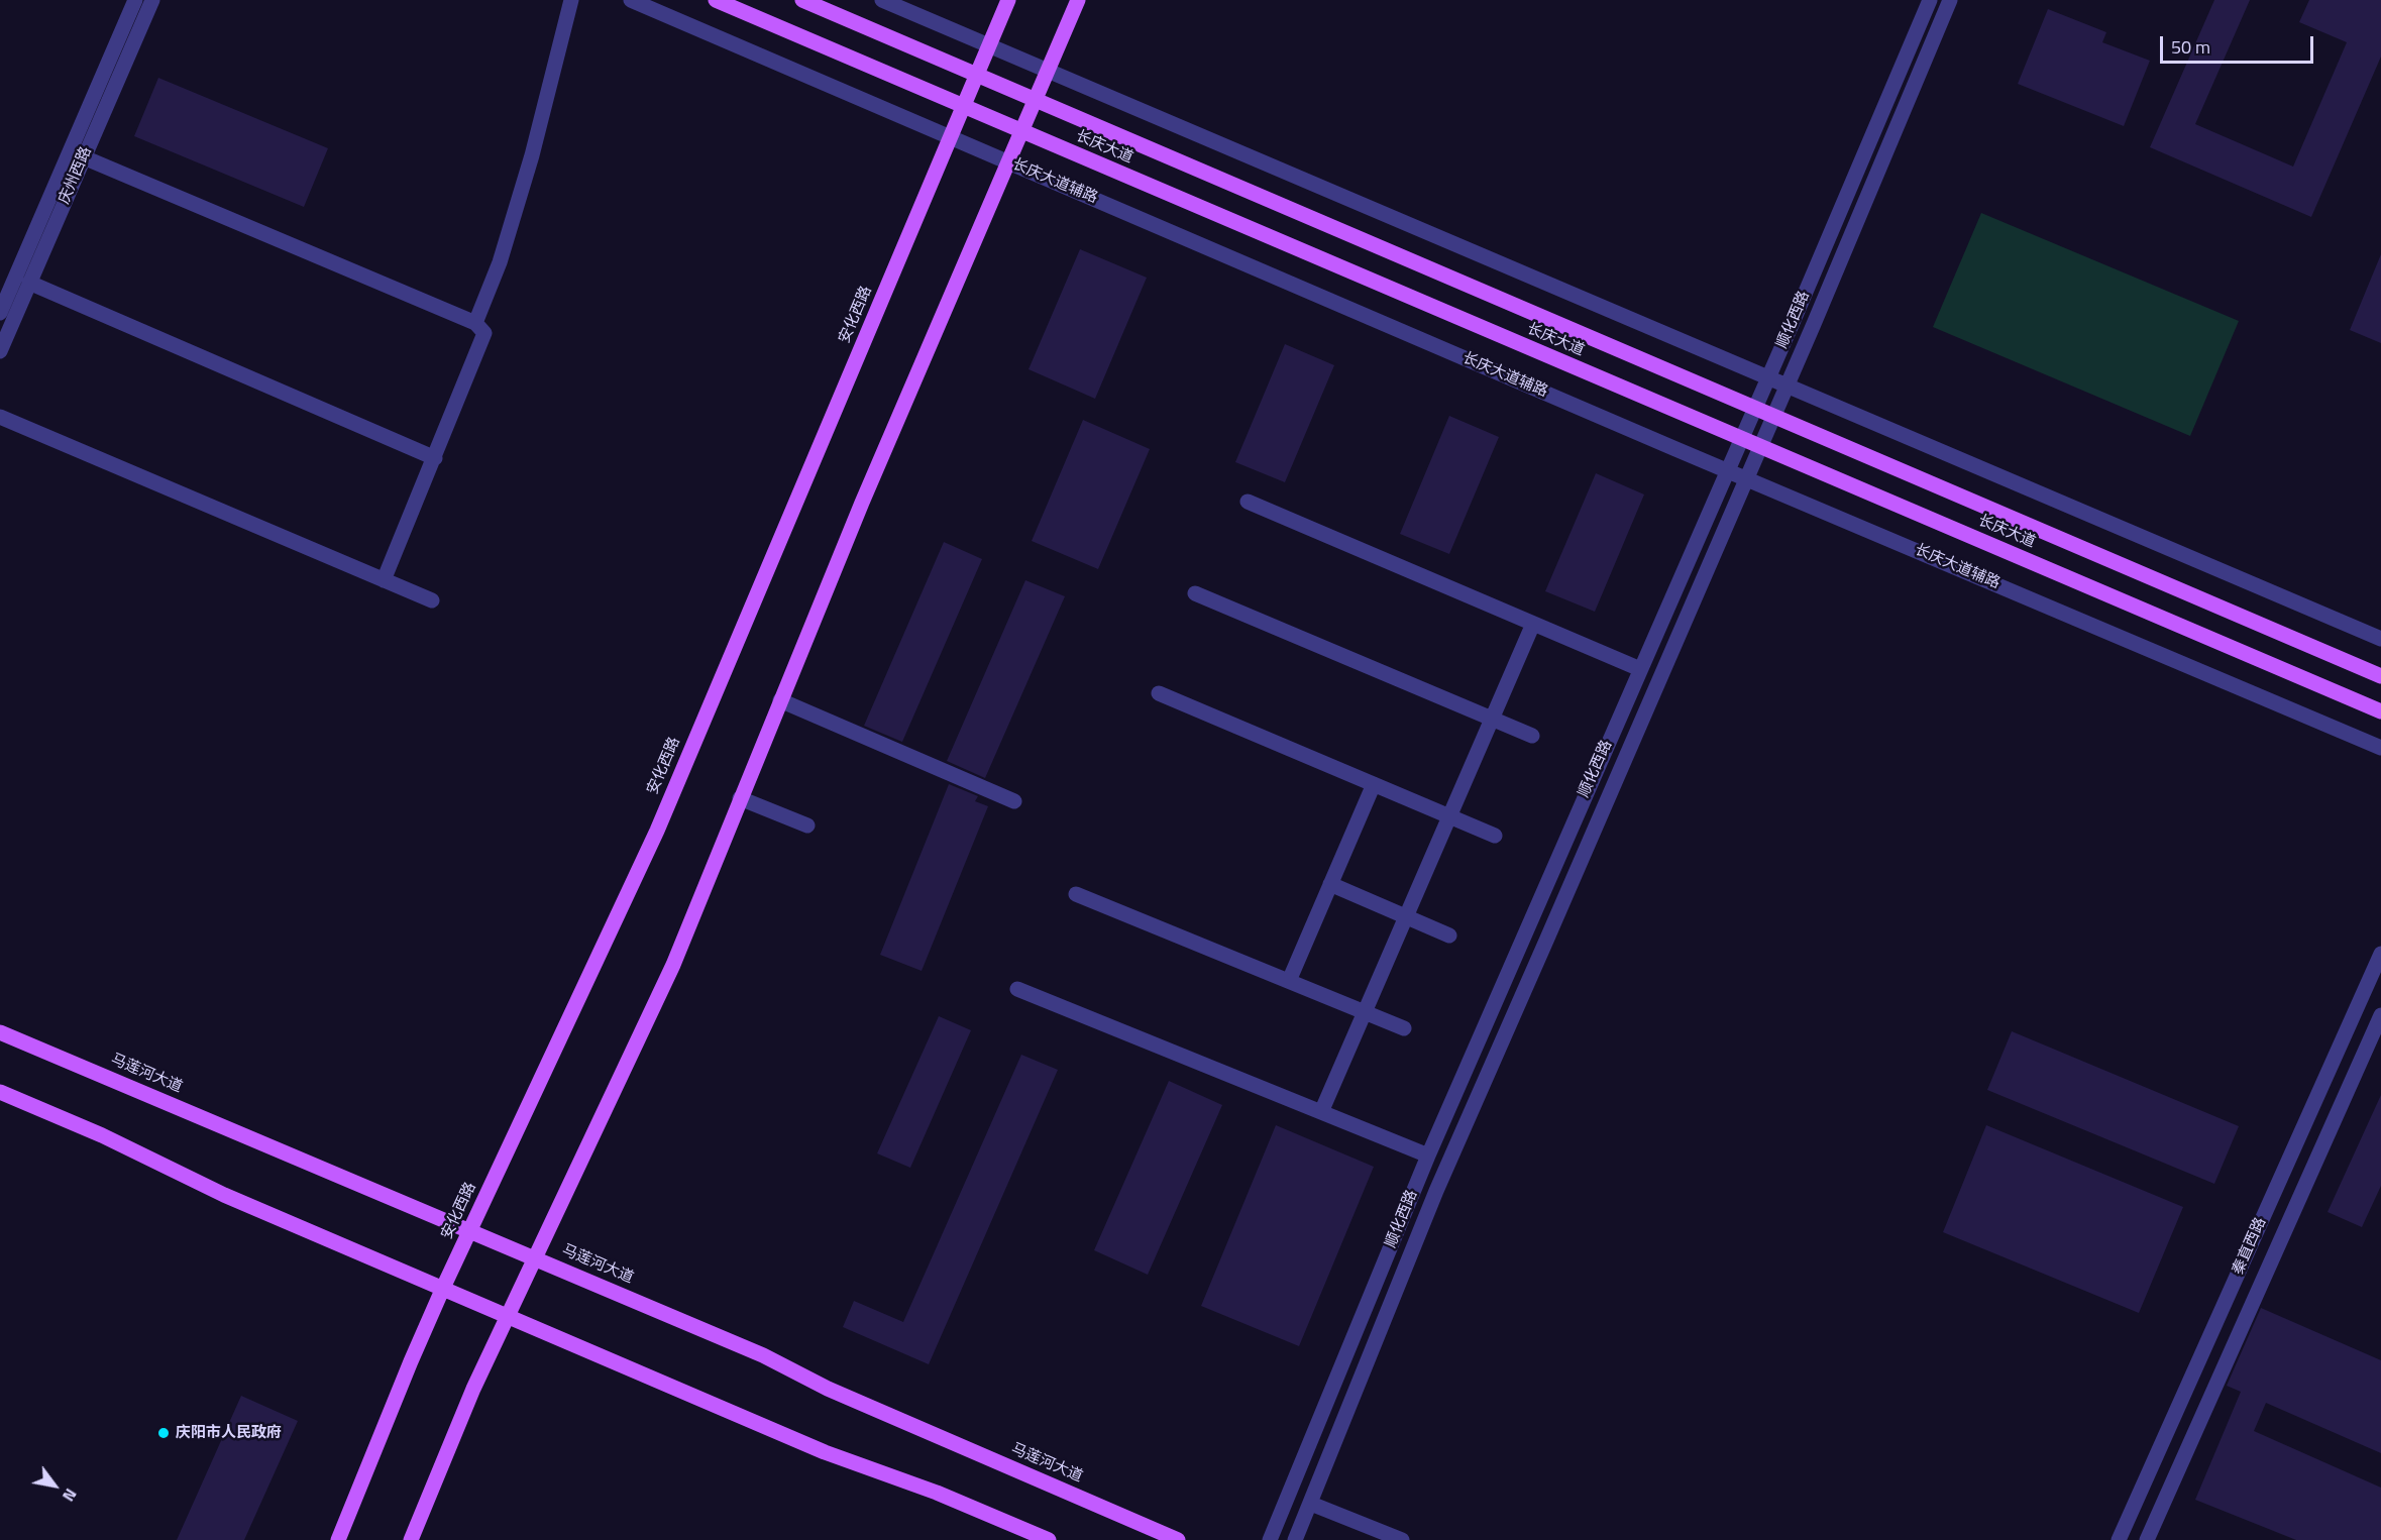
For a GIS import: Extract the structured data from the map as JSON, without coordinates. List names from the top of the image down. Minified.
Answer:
{"streets":{"main road":["长庆大道","安化西路","马莲河大道"],"street":["庆州西路","长庆大道辅路","顺化西路","秦直西路"]},"crossings":[["长庆大道","安化西路"],["长庆大道","顺化西路"],["长庆大道辅路","安化西路"],["长庆大道辅路","顺化西路"],["安化西路","马莲河大道"]],"places":["庆阳市人民政府"],"scale_bar":"50 m","north":"bottom right"}
